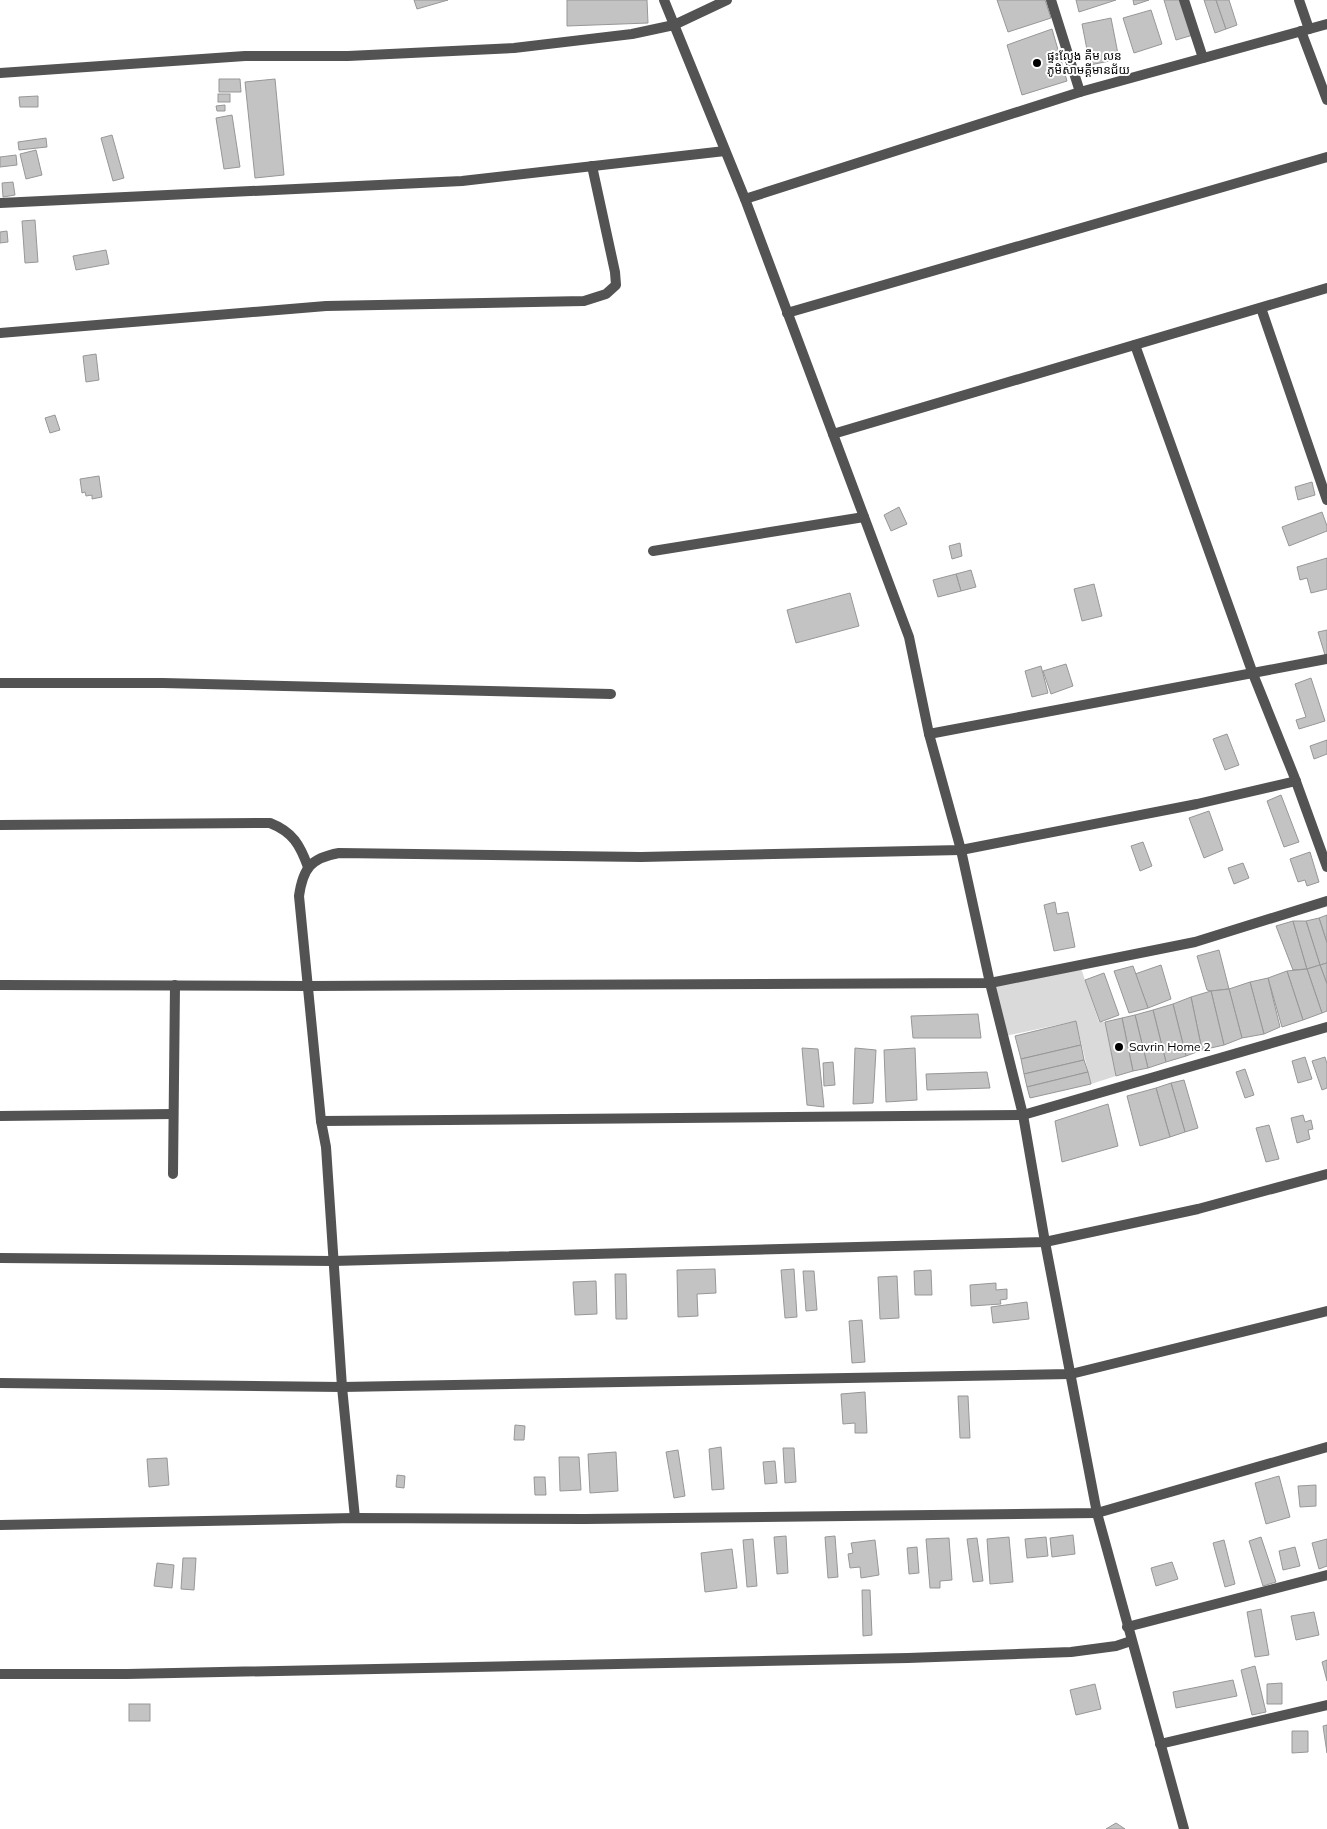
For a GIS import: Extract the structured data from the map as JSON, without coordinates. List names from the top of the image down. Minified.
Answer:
{"places":["ផ្ទះល្វែង គឹម លន ភូមិសាមគ្គីមានជ័យ","Savrin Home 2"]}
